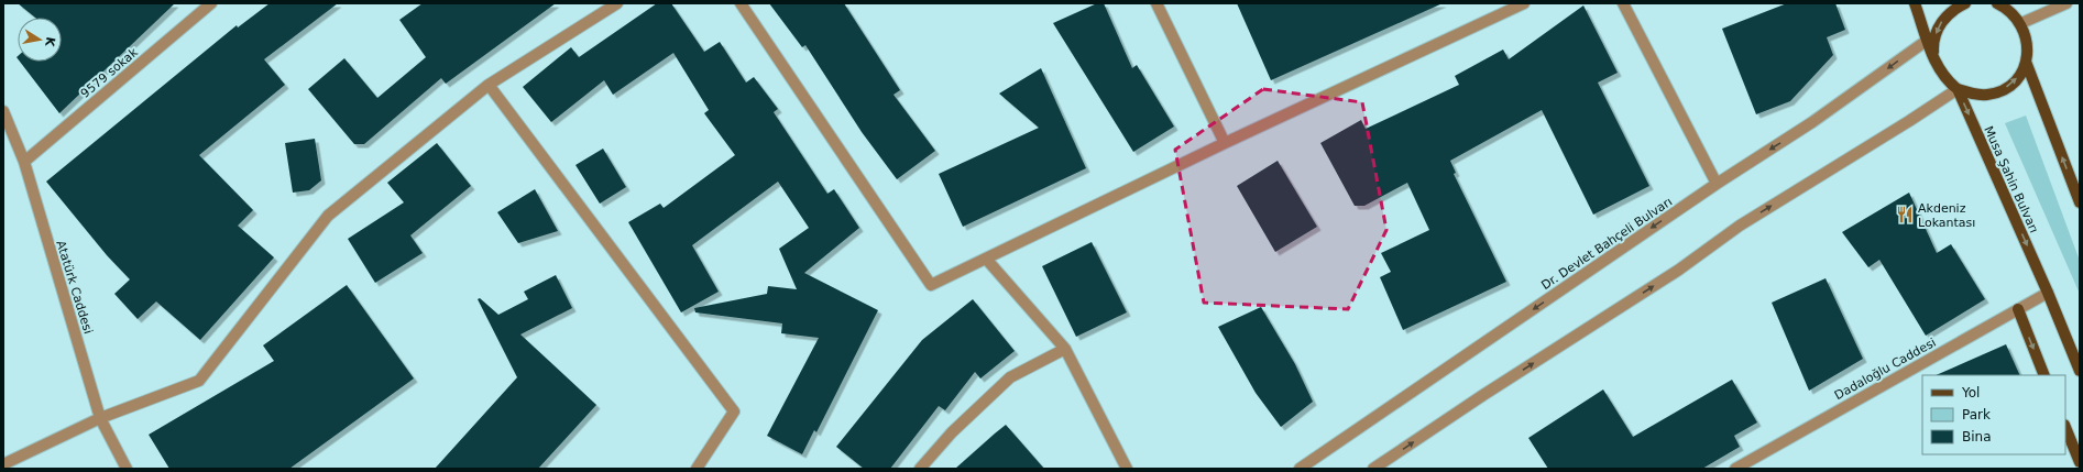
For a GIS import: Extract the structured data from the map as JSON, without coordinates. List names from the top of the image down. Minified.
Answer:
{"streets":{"main road":["Musa Şahin Bulvarı"],"street":["9579 sokak","Dr. Devlet Bahçeli Bulvarı","Atatürk Caddesi","Dadaloğlu Caddesi"]},"crossings":[["9579 sokak","Atatürk Caddesi"],["Musa Şahin Bulvarı","Dr. Devlet Bahçeli Bulvarı"],["Musa Şahin Bulvarı","Dadaloğlu Caddesi"]],"places":{"restaurant":["Akdeniz Lokantası"]},"legend":["Yol","Park","Bina"],"north":"right"}
